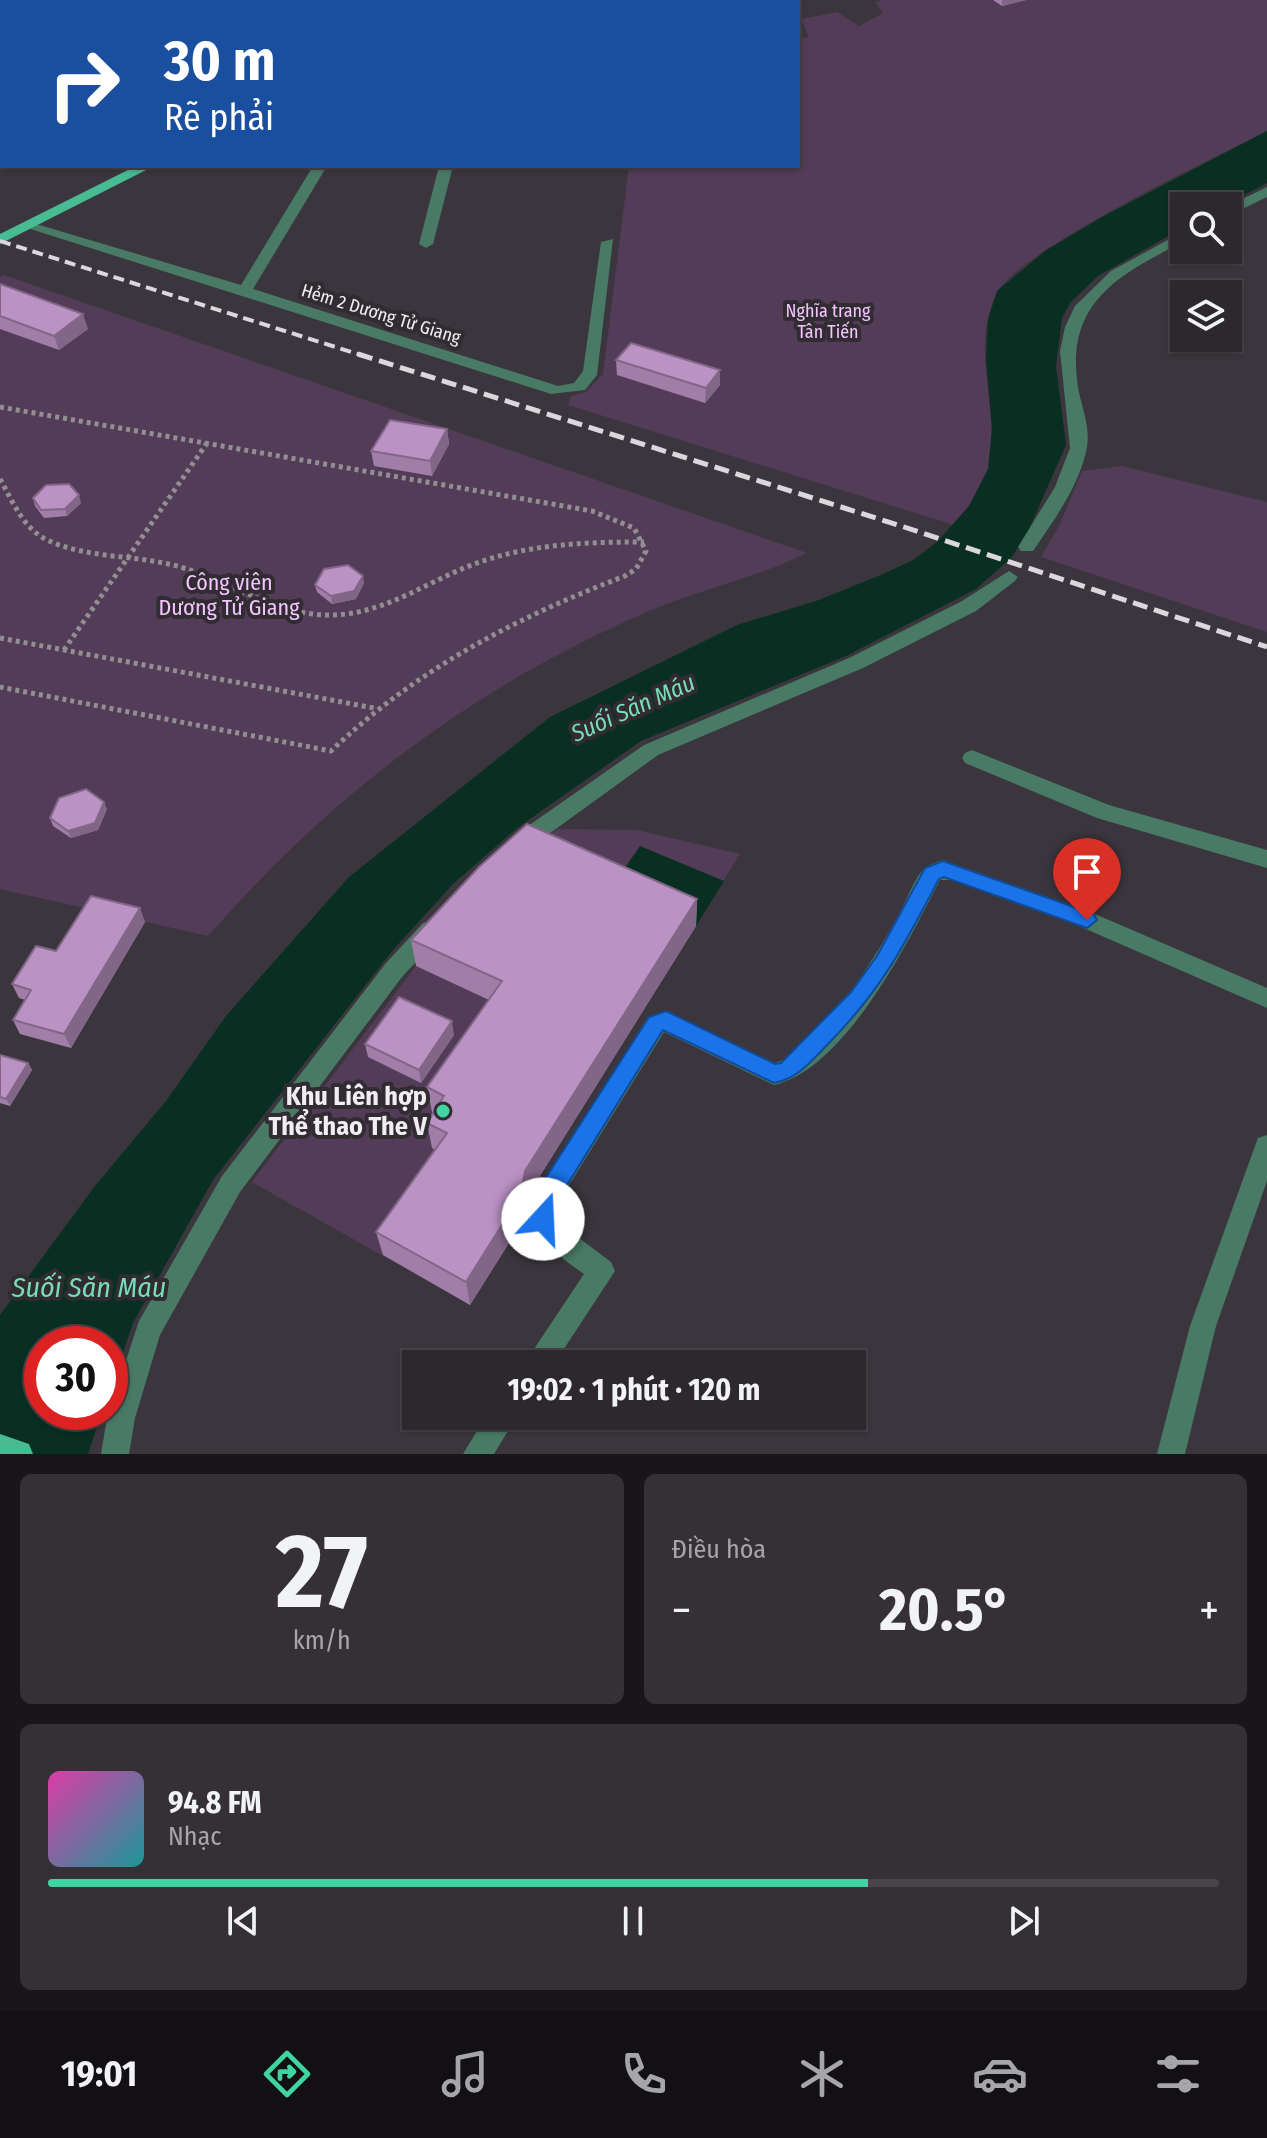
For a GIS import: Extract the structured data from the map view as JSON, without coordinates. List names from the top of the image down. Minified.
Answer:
{"streets":{"street":["Hẻm 2 Dương Tử Giang"]},"water":["Suối Săn Máu"],"parks":["Nghĩa trang Tân Tiến","Công viên Dương Tử Giang"],"places":["Khu Liên hợp Thể thao The V"],"page":{"turn":["30 m","Rẽ phải"],"limit":"30","trip":"19:02 · 1 phút · 120 m","tile":[["27","km/h"],"Điều hòa"],"heat":["−","20.5°","+"],"song":["94.8 FM","Nhạc"],"tabs":"19:01"}}
